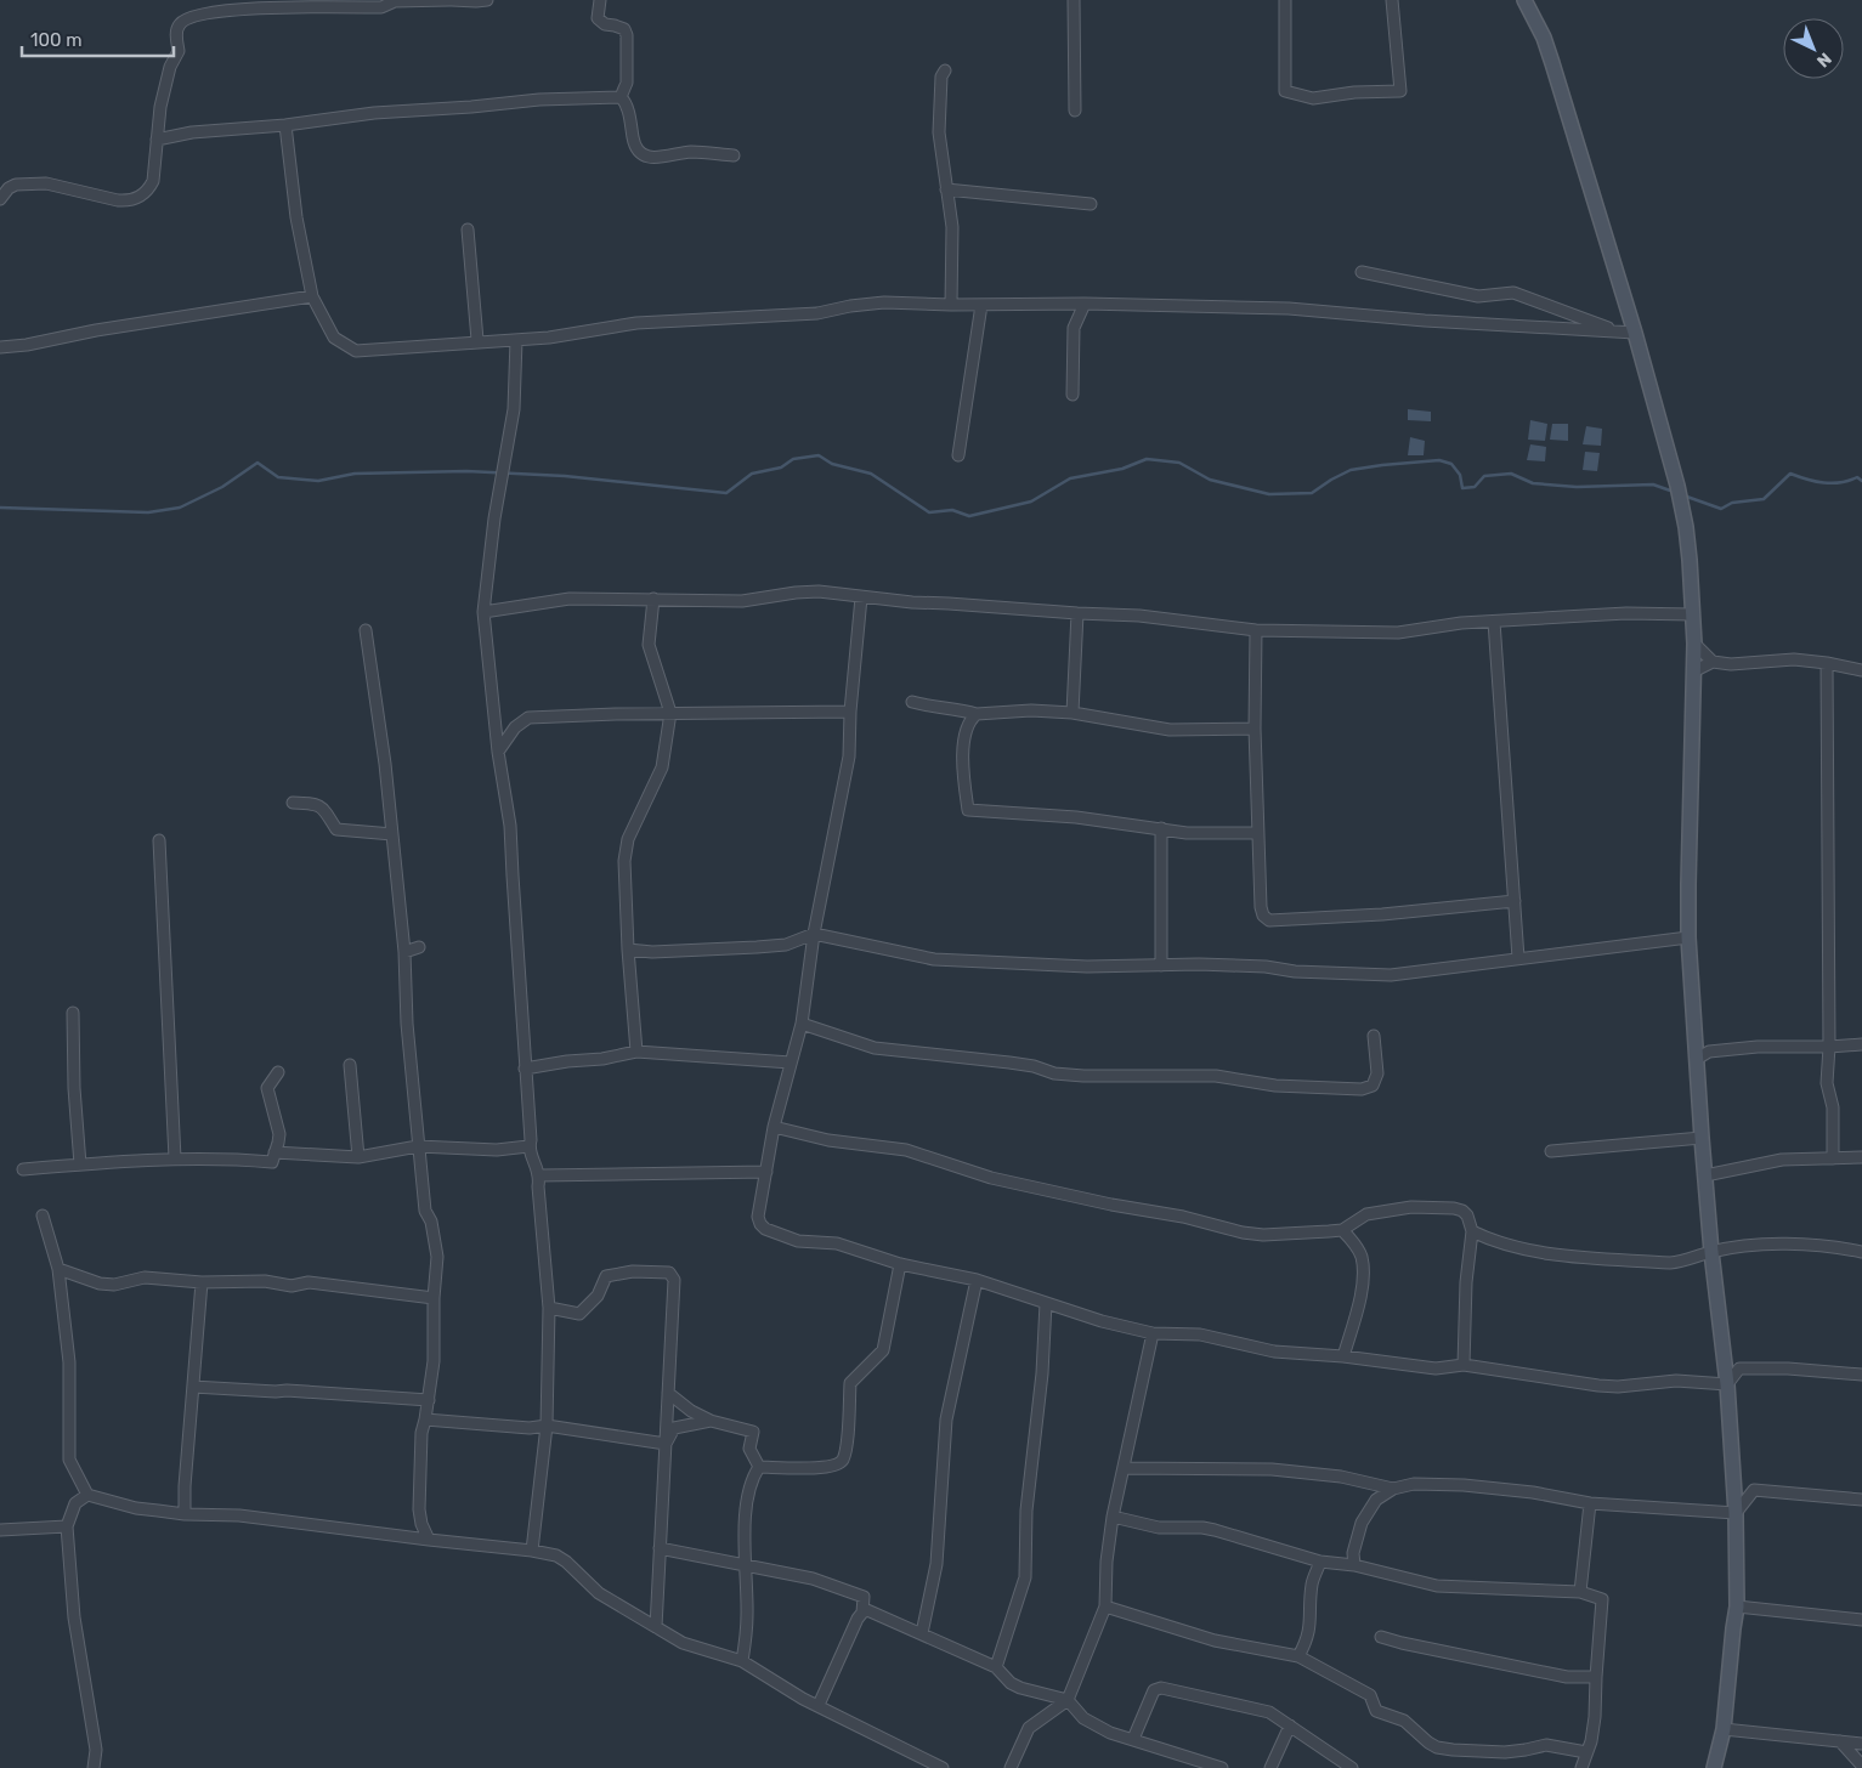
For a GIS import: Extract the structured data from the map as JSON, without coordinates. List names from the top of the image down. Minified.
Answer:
{"scale_bar":"100 m","north":"bottom right"}
